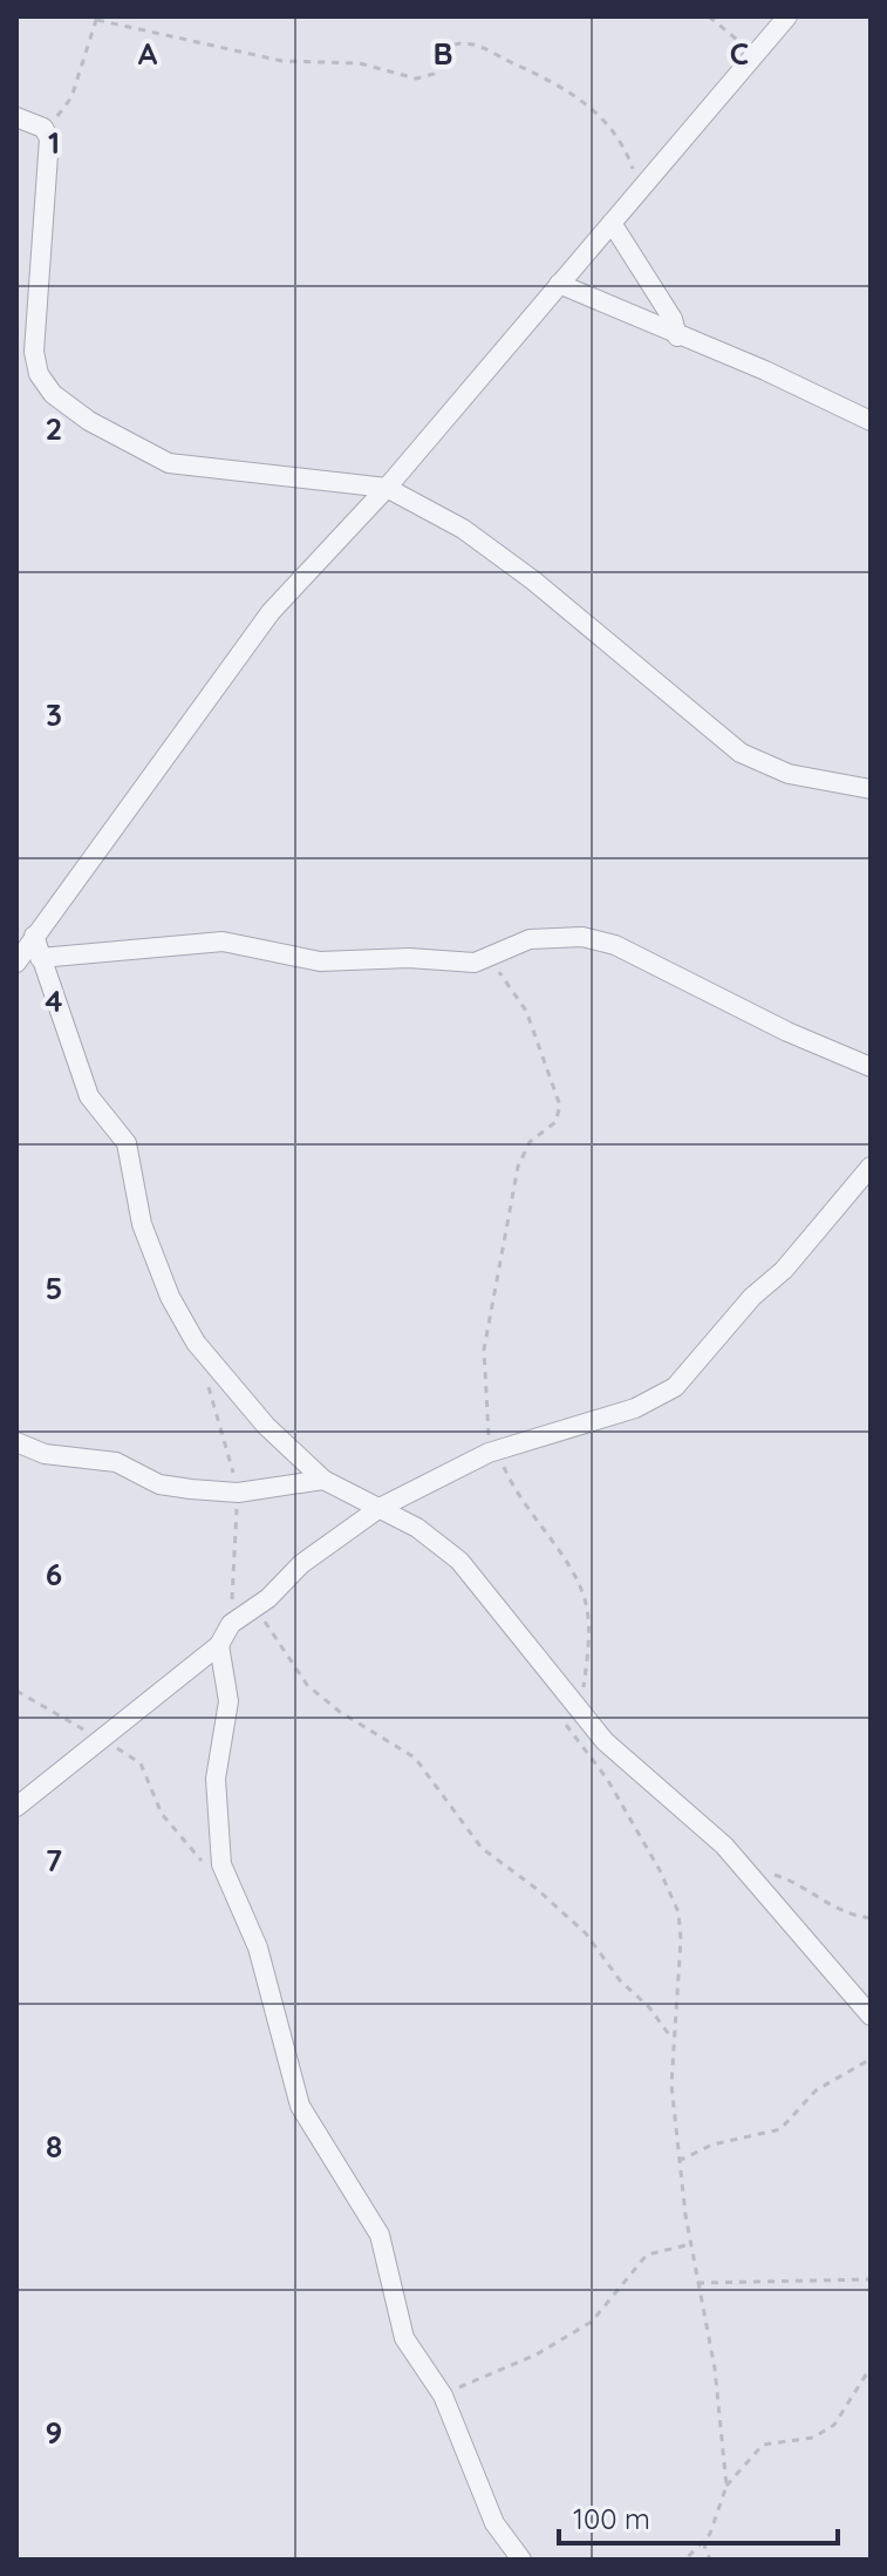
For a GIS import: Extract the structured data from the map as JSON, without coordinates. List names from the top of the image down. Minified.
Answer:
{"scale_bar":"100 m","grid":{"columns":["A","B","C"],"rows":["1","2","3","4","5","6","7","8","9"]}}
